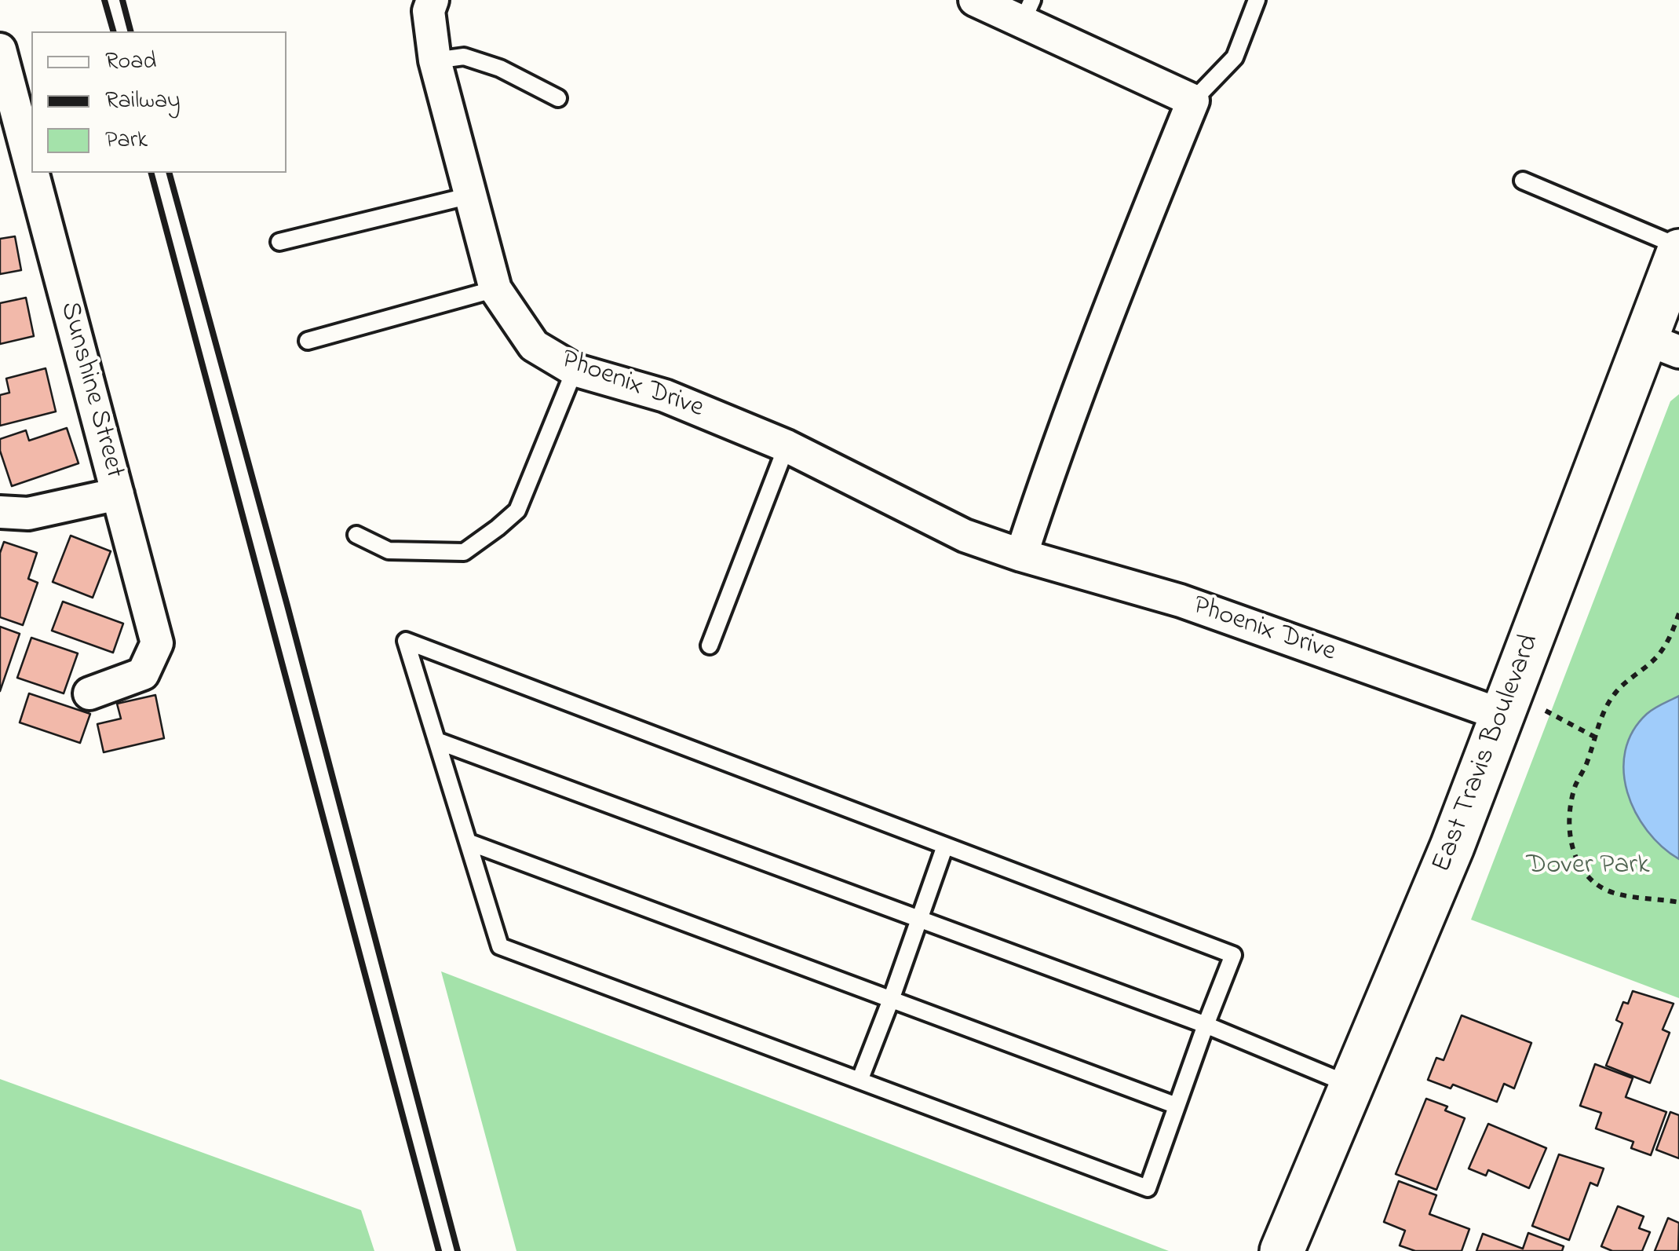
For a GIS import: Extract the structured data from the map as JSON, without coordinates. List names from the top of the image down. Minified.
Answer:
{"streets":{"main road":["East Travis Boulevard"],"street":["Phoenix Drive","Sunshine Street"]},"crossings":[["Phoenix Drive","East Travis Boulevard"]],"parks":["Dover Park"],"legend":["Road","Railway","Park"]}
